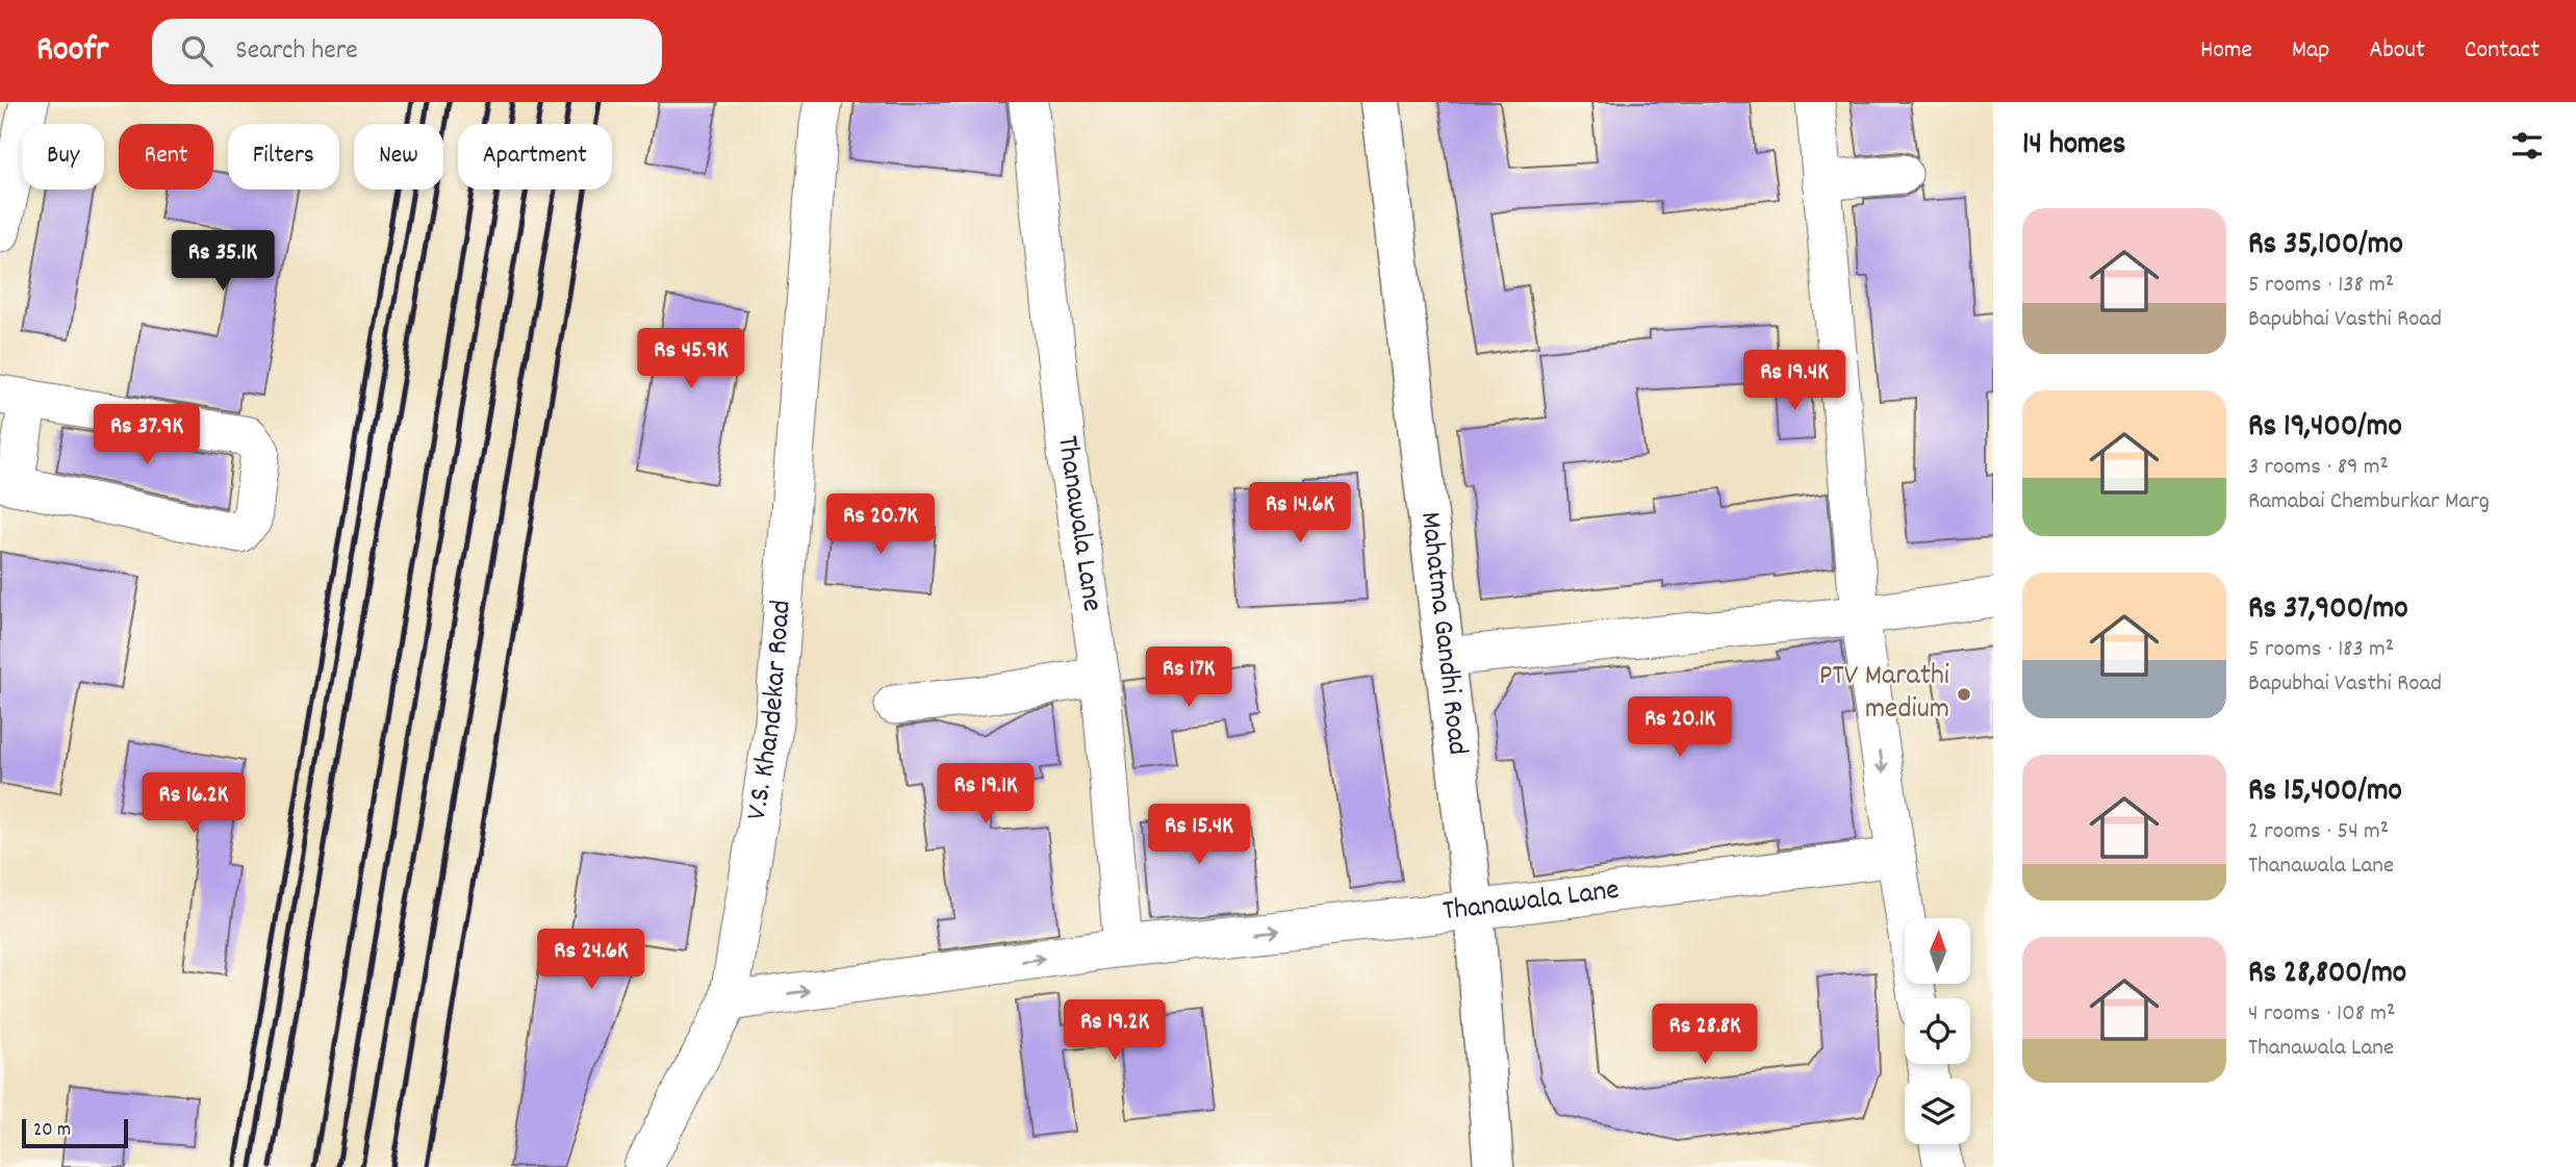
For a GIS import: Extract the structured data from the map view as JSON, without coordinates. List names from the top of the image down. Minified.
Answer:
{"streets":{"street":["Thanawala Lane","Mahatma Gandhi Road","V.S. Khandekar Road"]},"crossings":[["Thanawala Lane","Mahatma Gandhi Road"],["Thanawala Lane","V.S. Khandekar Road"]],"one_way":["Thanawala Lane"],"places":["PTV Marathi medium"],"scale_bar":"20 m","north":"top","page":{"header":"Roofr","search":"Search here","nav":["Home","Map","About","Contact"],"heading":"14 homes","chip":["Buy","Rent","Filters","New","Apartment"],"list":[{"name":"Rs 35,100/mo","note":"5 rooms · 138 m² · Bapubhai Vasthi Road"},{"name":"Rs 19,400/mo","note":"3 rooms · 89 m² · Ramabai Chemburkar Marg"},{"name":"Rs 37,900/mo","note":"5 rooms · 183 m² · Bapubhai Vasthi Road"},{"name":"Rs 15,400/mo","note":"2 rooms · 54 m² · Thanawala Lane"},{"name":"Rs 28,800/mo","note":"4 rooms · 108 m² · Thanawala Lane"}],"price":["Rs 35.1K","Rs 45.9K","Rs 19.4K","Rs 37.9K","Rs 14.6K","Rs 20.7K","Rs 17K","Rs 20.1K","Rs 19.1K","Rs 16.2K","Rs 15.4K","Rs 24.6K","Rs 19.2K","Rs 28.8K"],"scale":"20 m"}}
